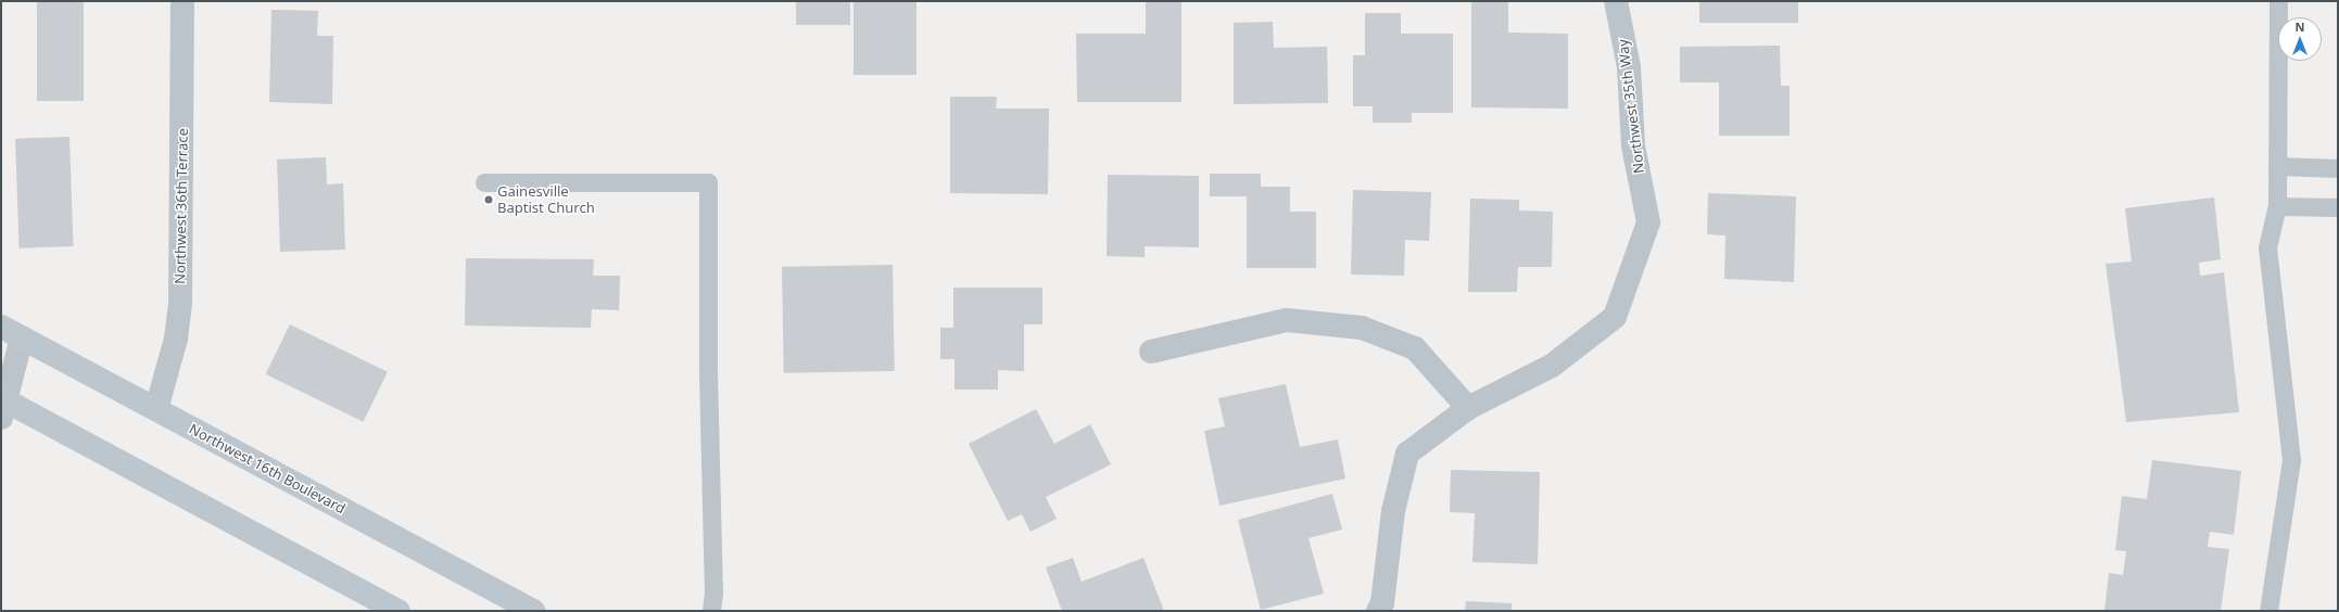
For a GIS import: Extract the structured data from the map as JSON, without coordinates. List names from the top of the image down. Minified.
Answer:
{"streets":{"main road":["Northwest 16th Boulevard"],"street":["Northwest 35th Way","Northwest 36th Terrace"]},"crossings":[["Northwest 36th Terrace","Northwest 16th Boulevard"]],"places":["Gainesville Baptist Church"],"north":"top"}
